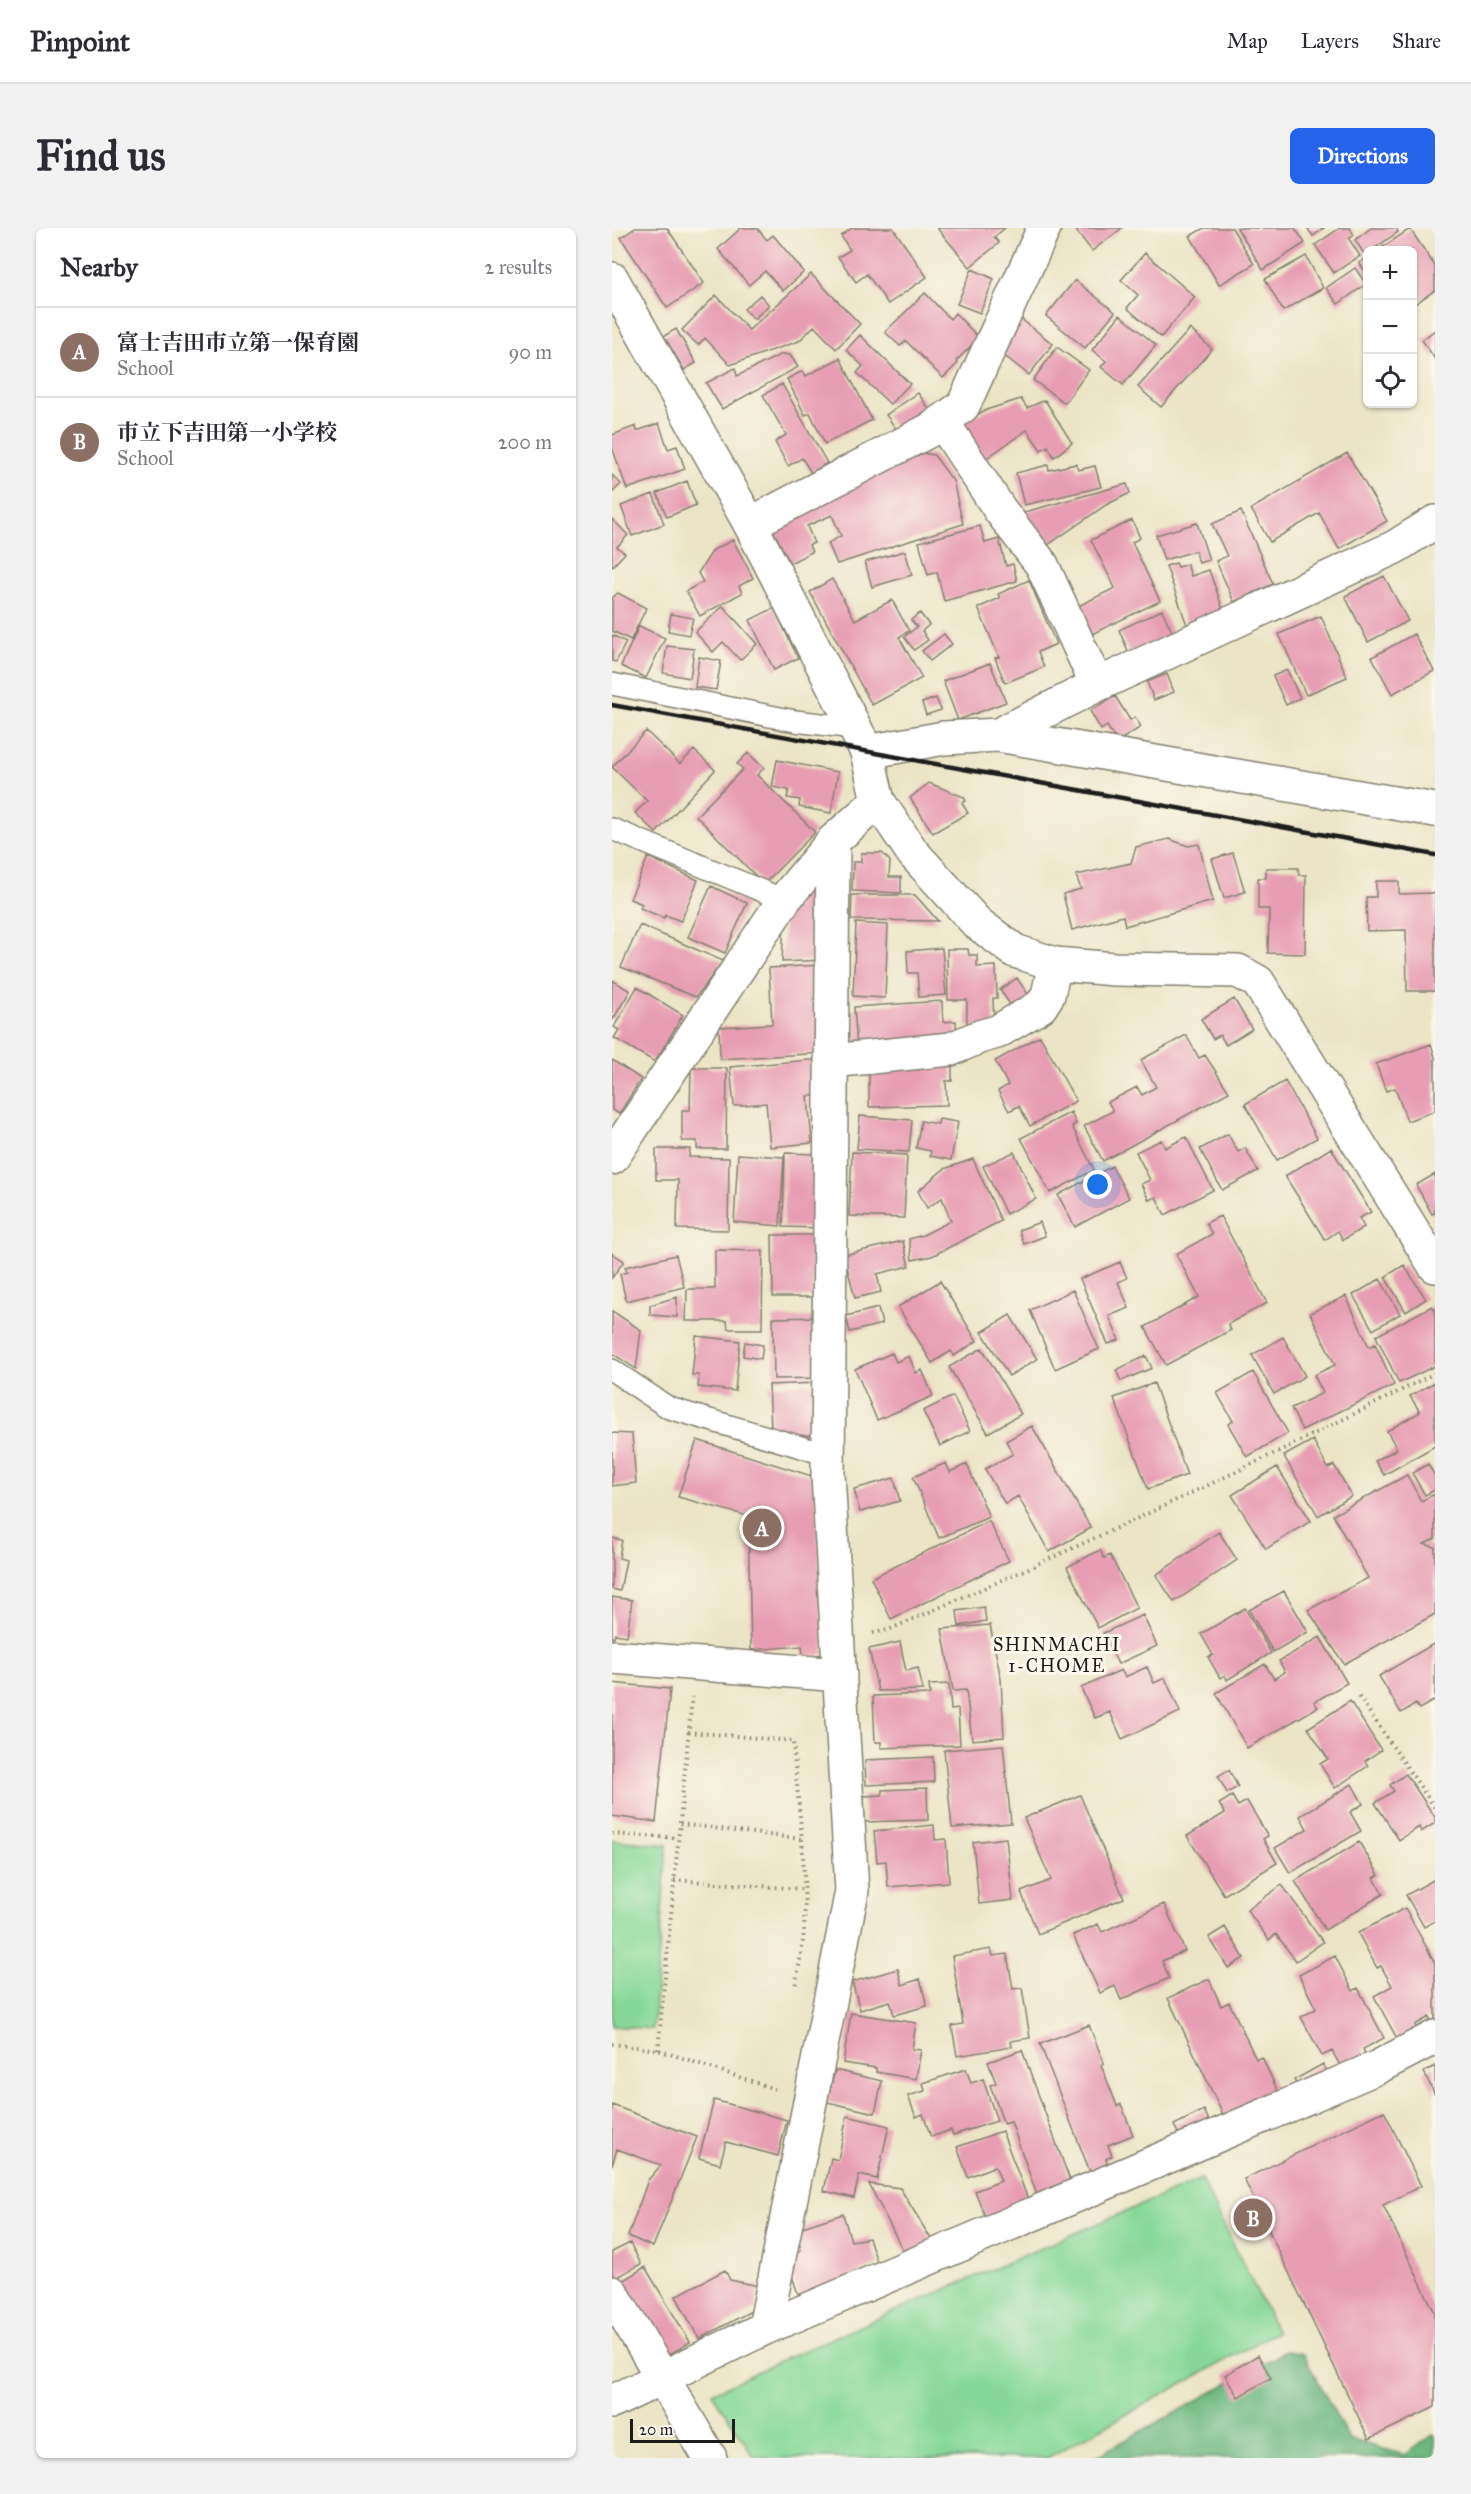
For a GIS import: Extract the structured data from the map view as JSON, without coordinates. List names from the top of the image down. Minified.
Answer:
{"districts":["SHINMACHI 1-CHOME"],"scale_bar":"20 m","page":{"header":"Pinpoint","nav":["Map","Layers","Share"],"buttons":"Directions","title":"Find us","heading":["Nearby","2 results"],"map_buttons":["+","−"],"list":[{"mark":"A","name":"富士吉田市立第一保育園","note":"School","value":"90 m"},{"mark":"B","name":"市立下吉田第一小学校","note":"School","value":"200 m"}],"pins":["A","B"],"scale":"20 m"}}
